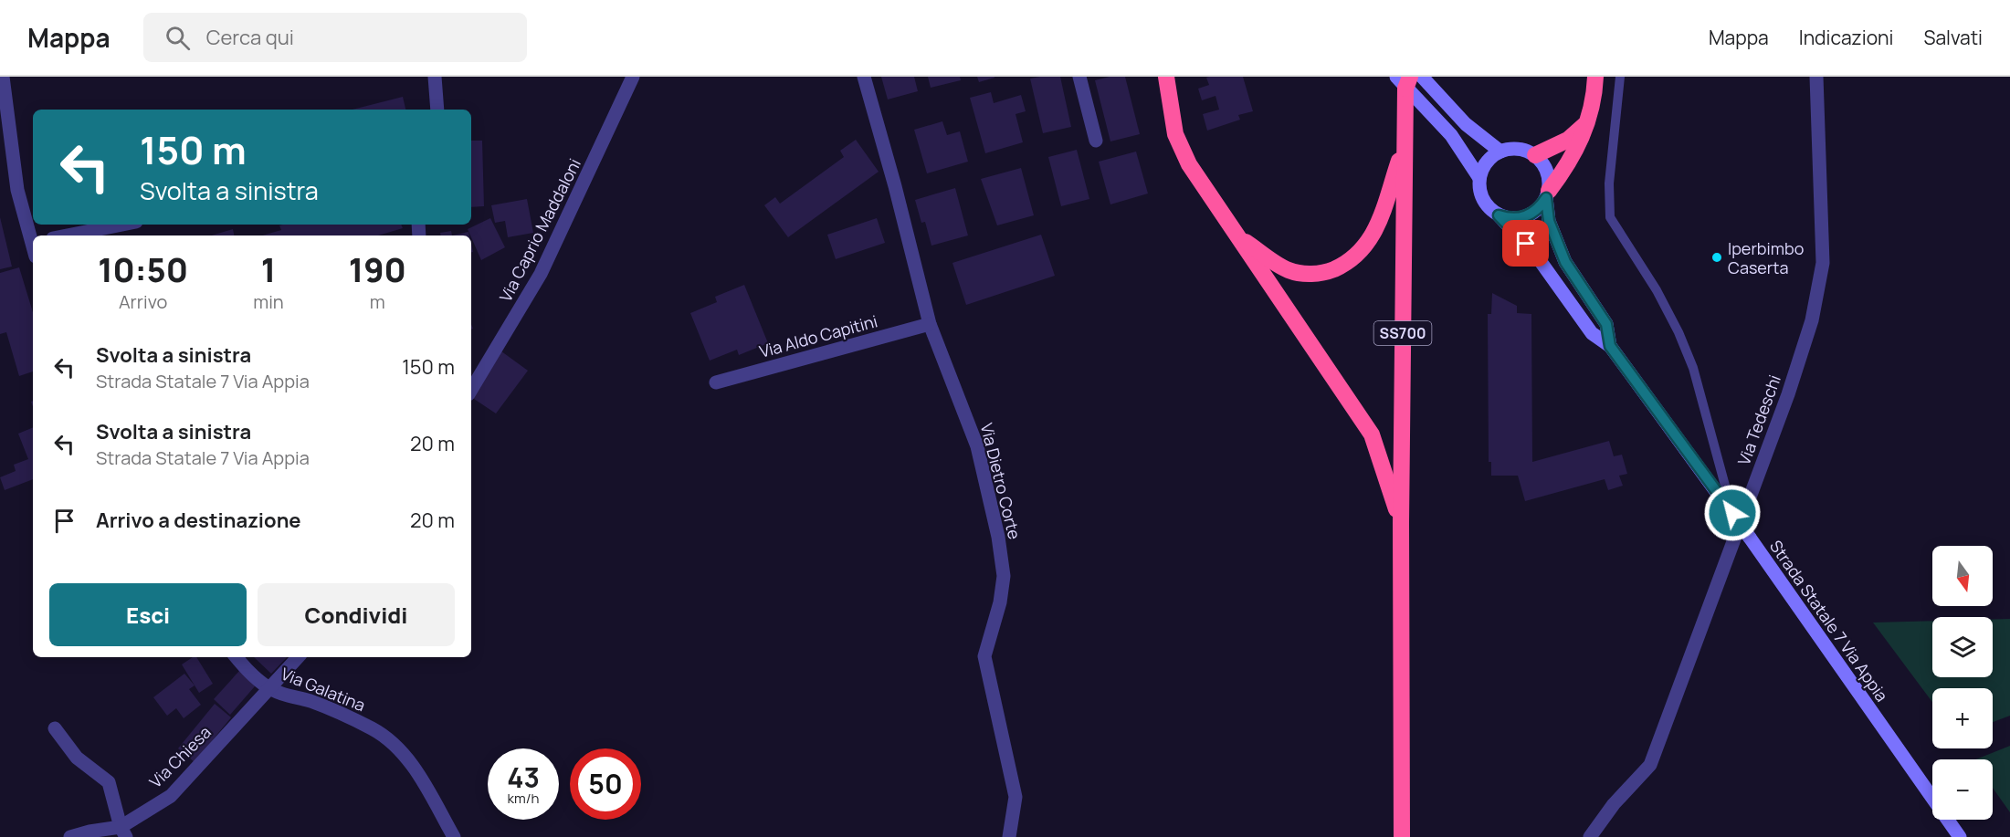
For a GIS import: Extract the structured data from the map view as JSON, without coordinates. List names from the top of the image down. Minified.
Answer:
{"streets":{"highway":["SS700"],"main road":["Strada Statale 7 Via Appia"],"street":["Via Caprio Maddaloni","Via Aldo Capitini","Via Tedeschi","Via Dietro Corte","Via Galatina","Via Chiesa"]},"crossings":[["SS700","Strada Statale 7 Via Appia"],["Via Aldo Capitini","Via Dietro Corte"],["Via Galatina","Via Chiesa"]],"places":["Iperbimbo Caserta"],"north":"bottom","page":{"header":"Mappa","search":"Cerca qui","nav":["Mappa","Indicazioni","Salvati"],"turn":["150 m","Svolta a sinistra"],"eta":["10:50","Arrivo","1","min","190","m"],"list":[{"name":"Svolta a sinistra","note":"Strada Statale 7 Via Appia","value":"150 m"},{"name":"Svolta a sinistra","note":"Strada Statale 7 Via Appia","value":"20 m"},{"name":"Arrivo a destinazione","value":"20 m"}],"map_buttons":["+","−"],"buttons":["Esci","Condividi"],"speed":"43 km/h","limit":"50"}}
